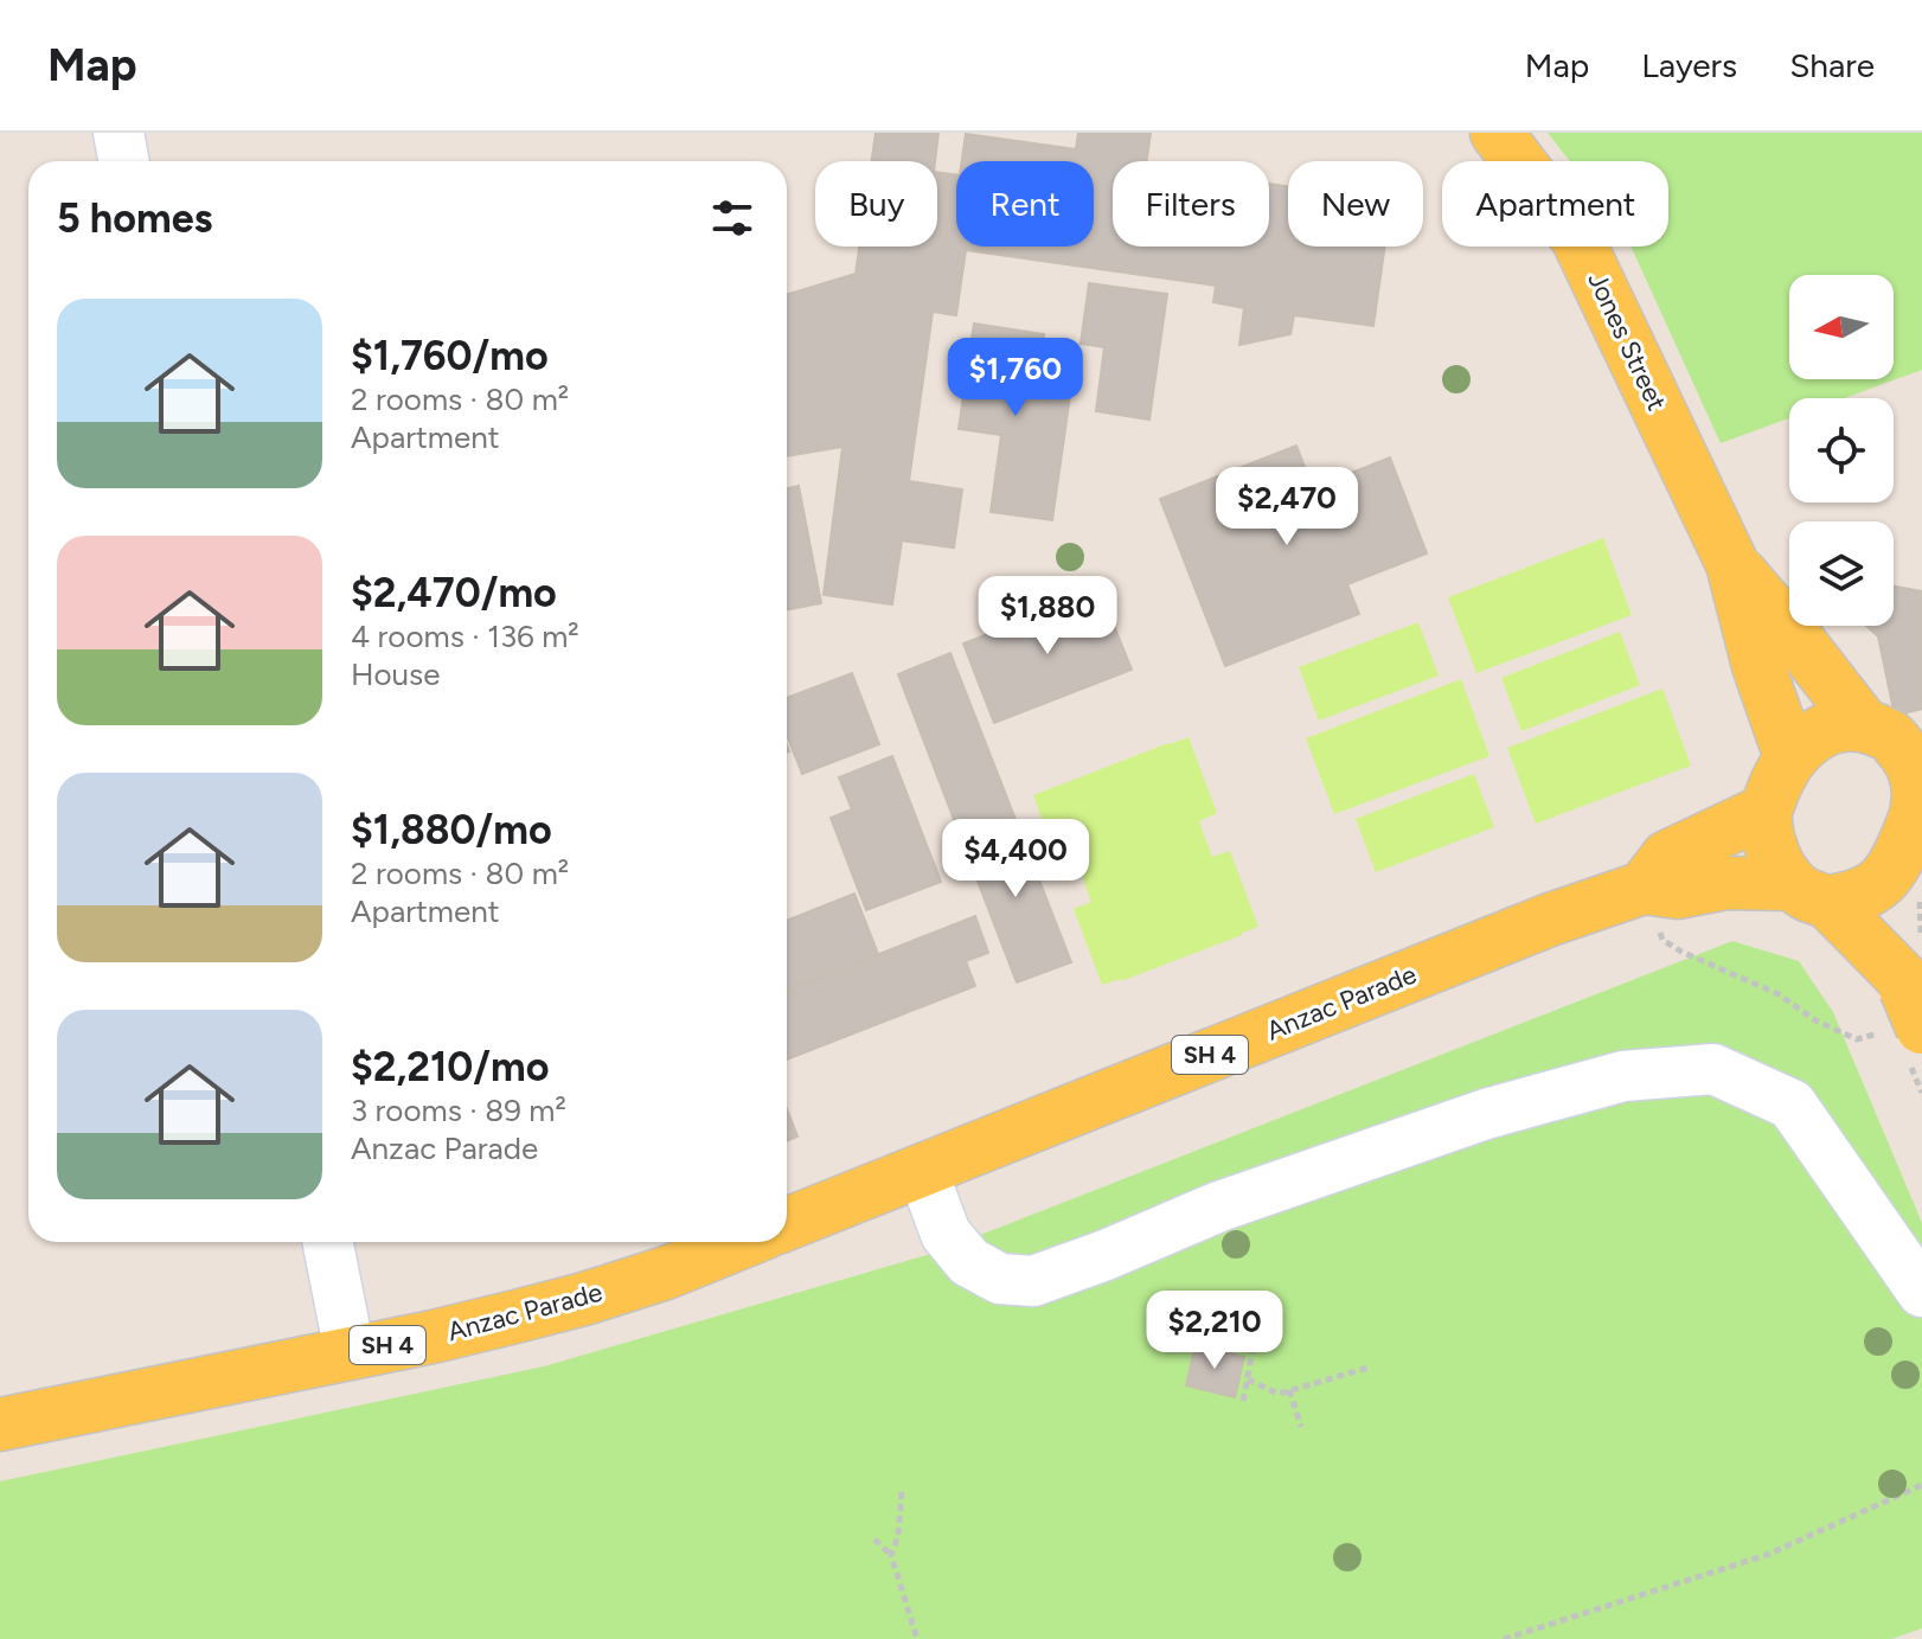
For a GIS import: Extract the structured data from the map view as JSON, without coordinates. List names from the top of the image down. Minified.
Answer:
{"streets":{"main road":["Jones Street","Anzac Parade","SH 4"]},"crossings":[["Jones Street","Anzac Parade"],["Jones Street","SH 4"],["Anzac Parade","SH 4"]],"north":"left","page":{"header":"Map","nav":["Map","Layers","Share"],"chip":["Buy","Rent","Filters","New","Apartment"],"heading":"5 homes","list":[{"name":"$1,760/mo","note":"2 rooms · 80 m² · Apartment"},{"name":"$2,470/mo","note":"4 rooms · 136 m² · House"},{"name":"$1,880/mo","note":"2 rooms · 80 m² · Apartment"},{"name":"$2,210/mo","note":"3 rooms · 89 m² · Anzac Parade"}],"price":["$1,760","$2,470","$1,880","$4,400","$2,210"]}}
